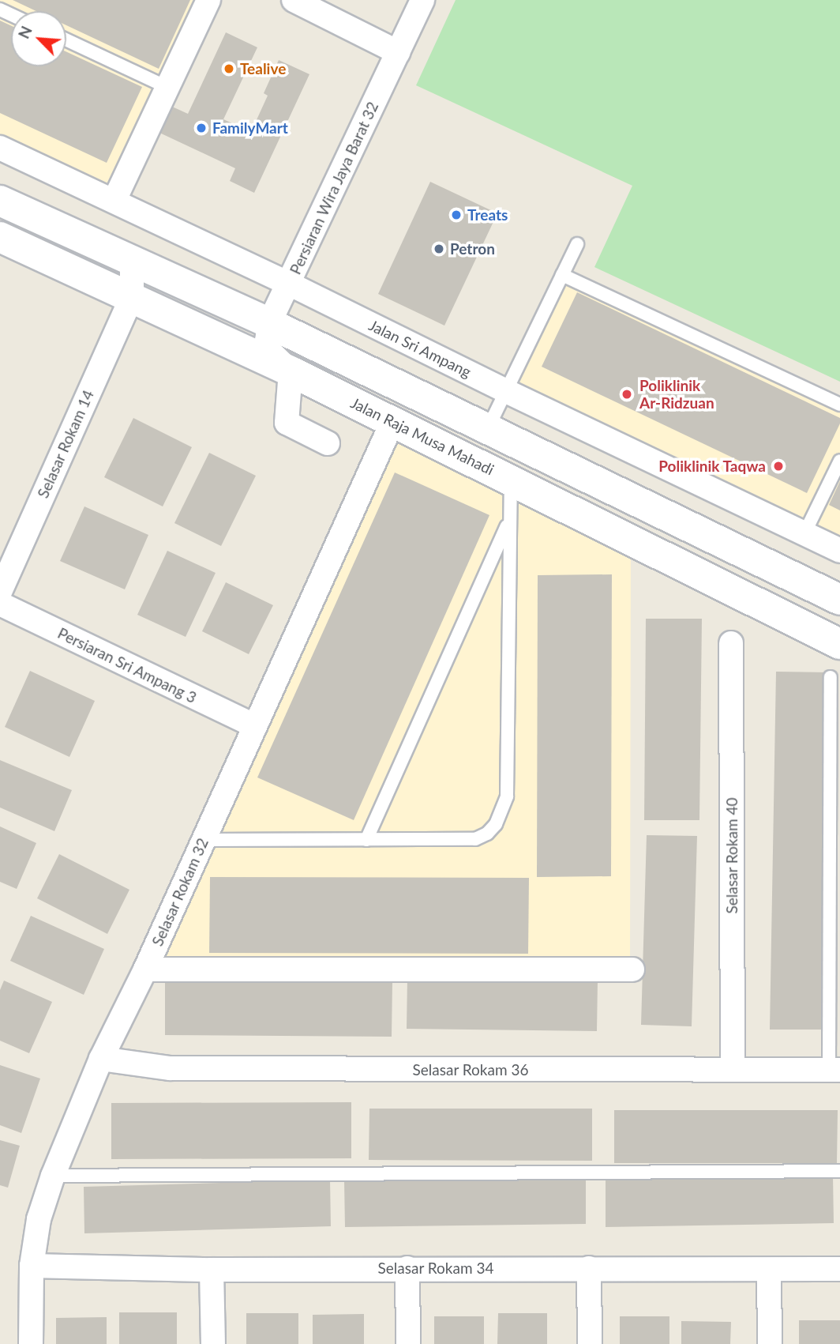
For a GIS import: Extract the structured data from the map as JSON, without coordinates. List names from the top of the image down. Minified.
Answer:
{"streets":{"main road":["Jalan Raja Musa Mahadi"],"street":["Persiaran Wira Jaya Barat 32","Jalan Sri Ampang","Selasar Rokam 14","Persiaran Sri Ampang 3","Selasar Rokam 40","Selasar Rokam 32","Selasar Rokam 36","Selasar Rokam 34"]},"crossings":[["Persiaran Wira Jaya Barat 32","Jalan Sri Ampang"],["Persiaran Wira Jaya Barat 32","Jalan Raja Musa Mahadi"],["Jalan Raja Musa Mahadi","Selasar Rokam 14"],["Jalan Raja Musa Mahadi","Selasar Rokam 32"],["Persiaran Sri Ampang 3","Selasar Rokam 32"],["Selasar Rokam 40","Selasar Rokam 36"],["Selasar Rokam 32","Selasar Rokam 36"],["Selasar Rokam 32","Selasar Rokam 34"]],"places":["Tealive","FamilyMart","Treats","Petron","Poliklinik Ar-Ridzuan","Poliklinik Taqwa"],"north":"top left"}
